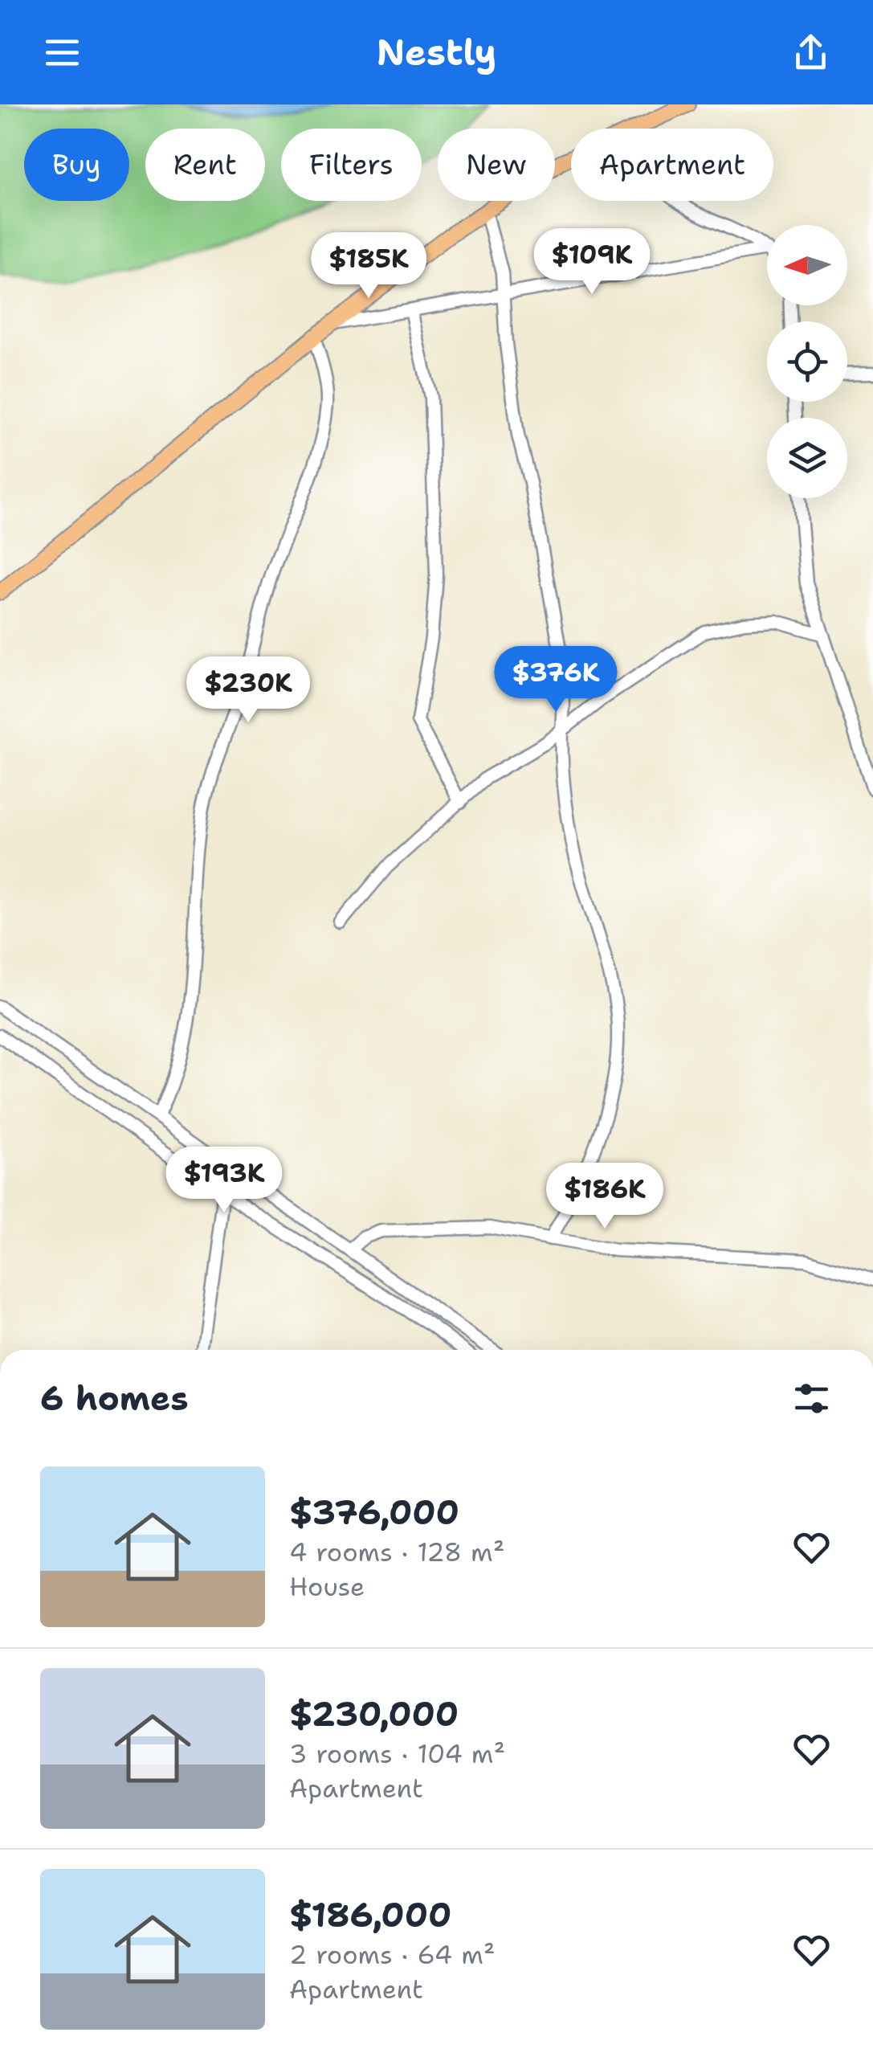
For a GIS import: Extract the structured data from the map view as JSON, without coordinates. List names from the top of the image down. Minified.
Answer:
{"north":"left","page":{"header":"Nestly","chip":["Buy","Rent","Filters","New","Apartment"],"price":["$109K","$185K","$376K","$230K","$193K","$186K"],"heading":"6 homes","list":[{"name":"$376,000","note":"4 rooms · 128 m² · House"},{"name":"$230,000","note":"3 rooms · 104 m² · Apartment"},{"name":"$186,000","note":"2 rooms · 64 m² · Apartment"}]}}
